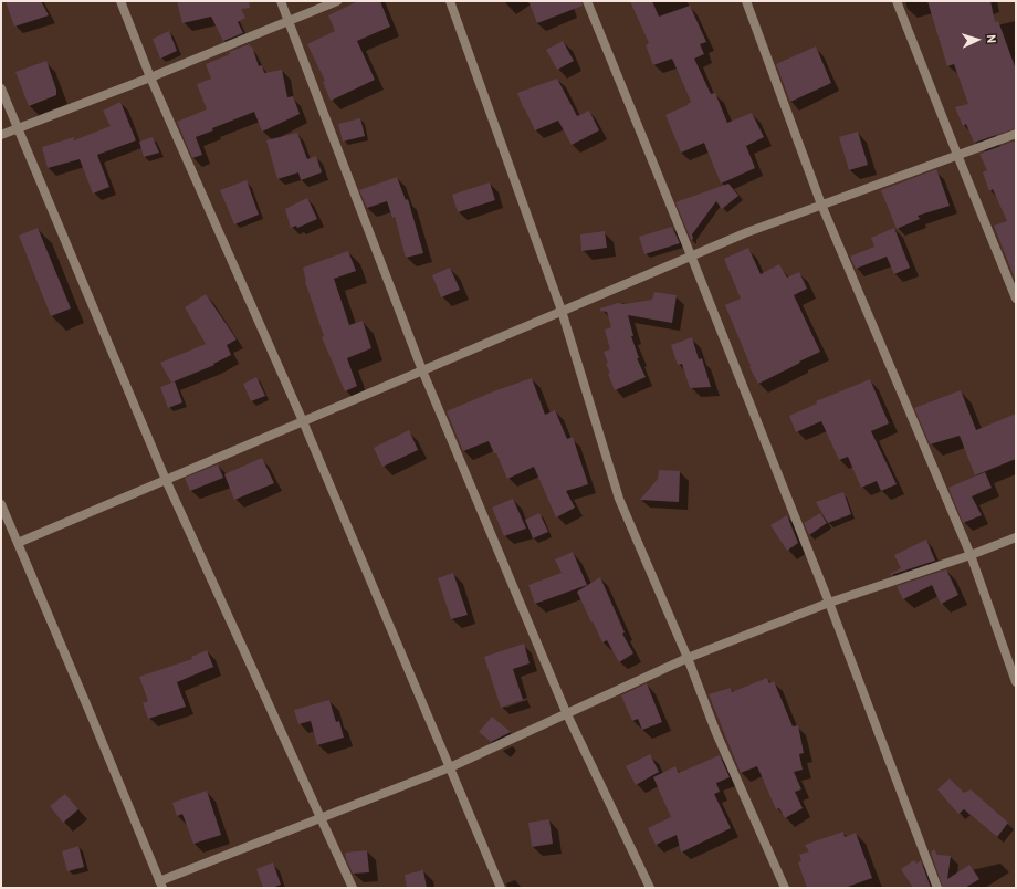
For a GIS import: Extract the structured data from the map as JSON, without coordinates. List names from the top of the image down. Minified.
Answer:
{"north":"right"}
